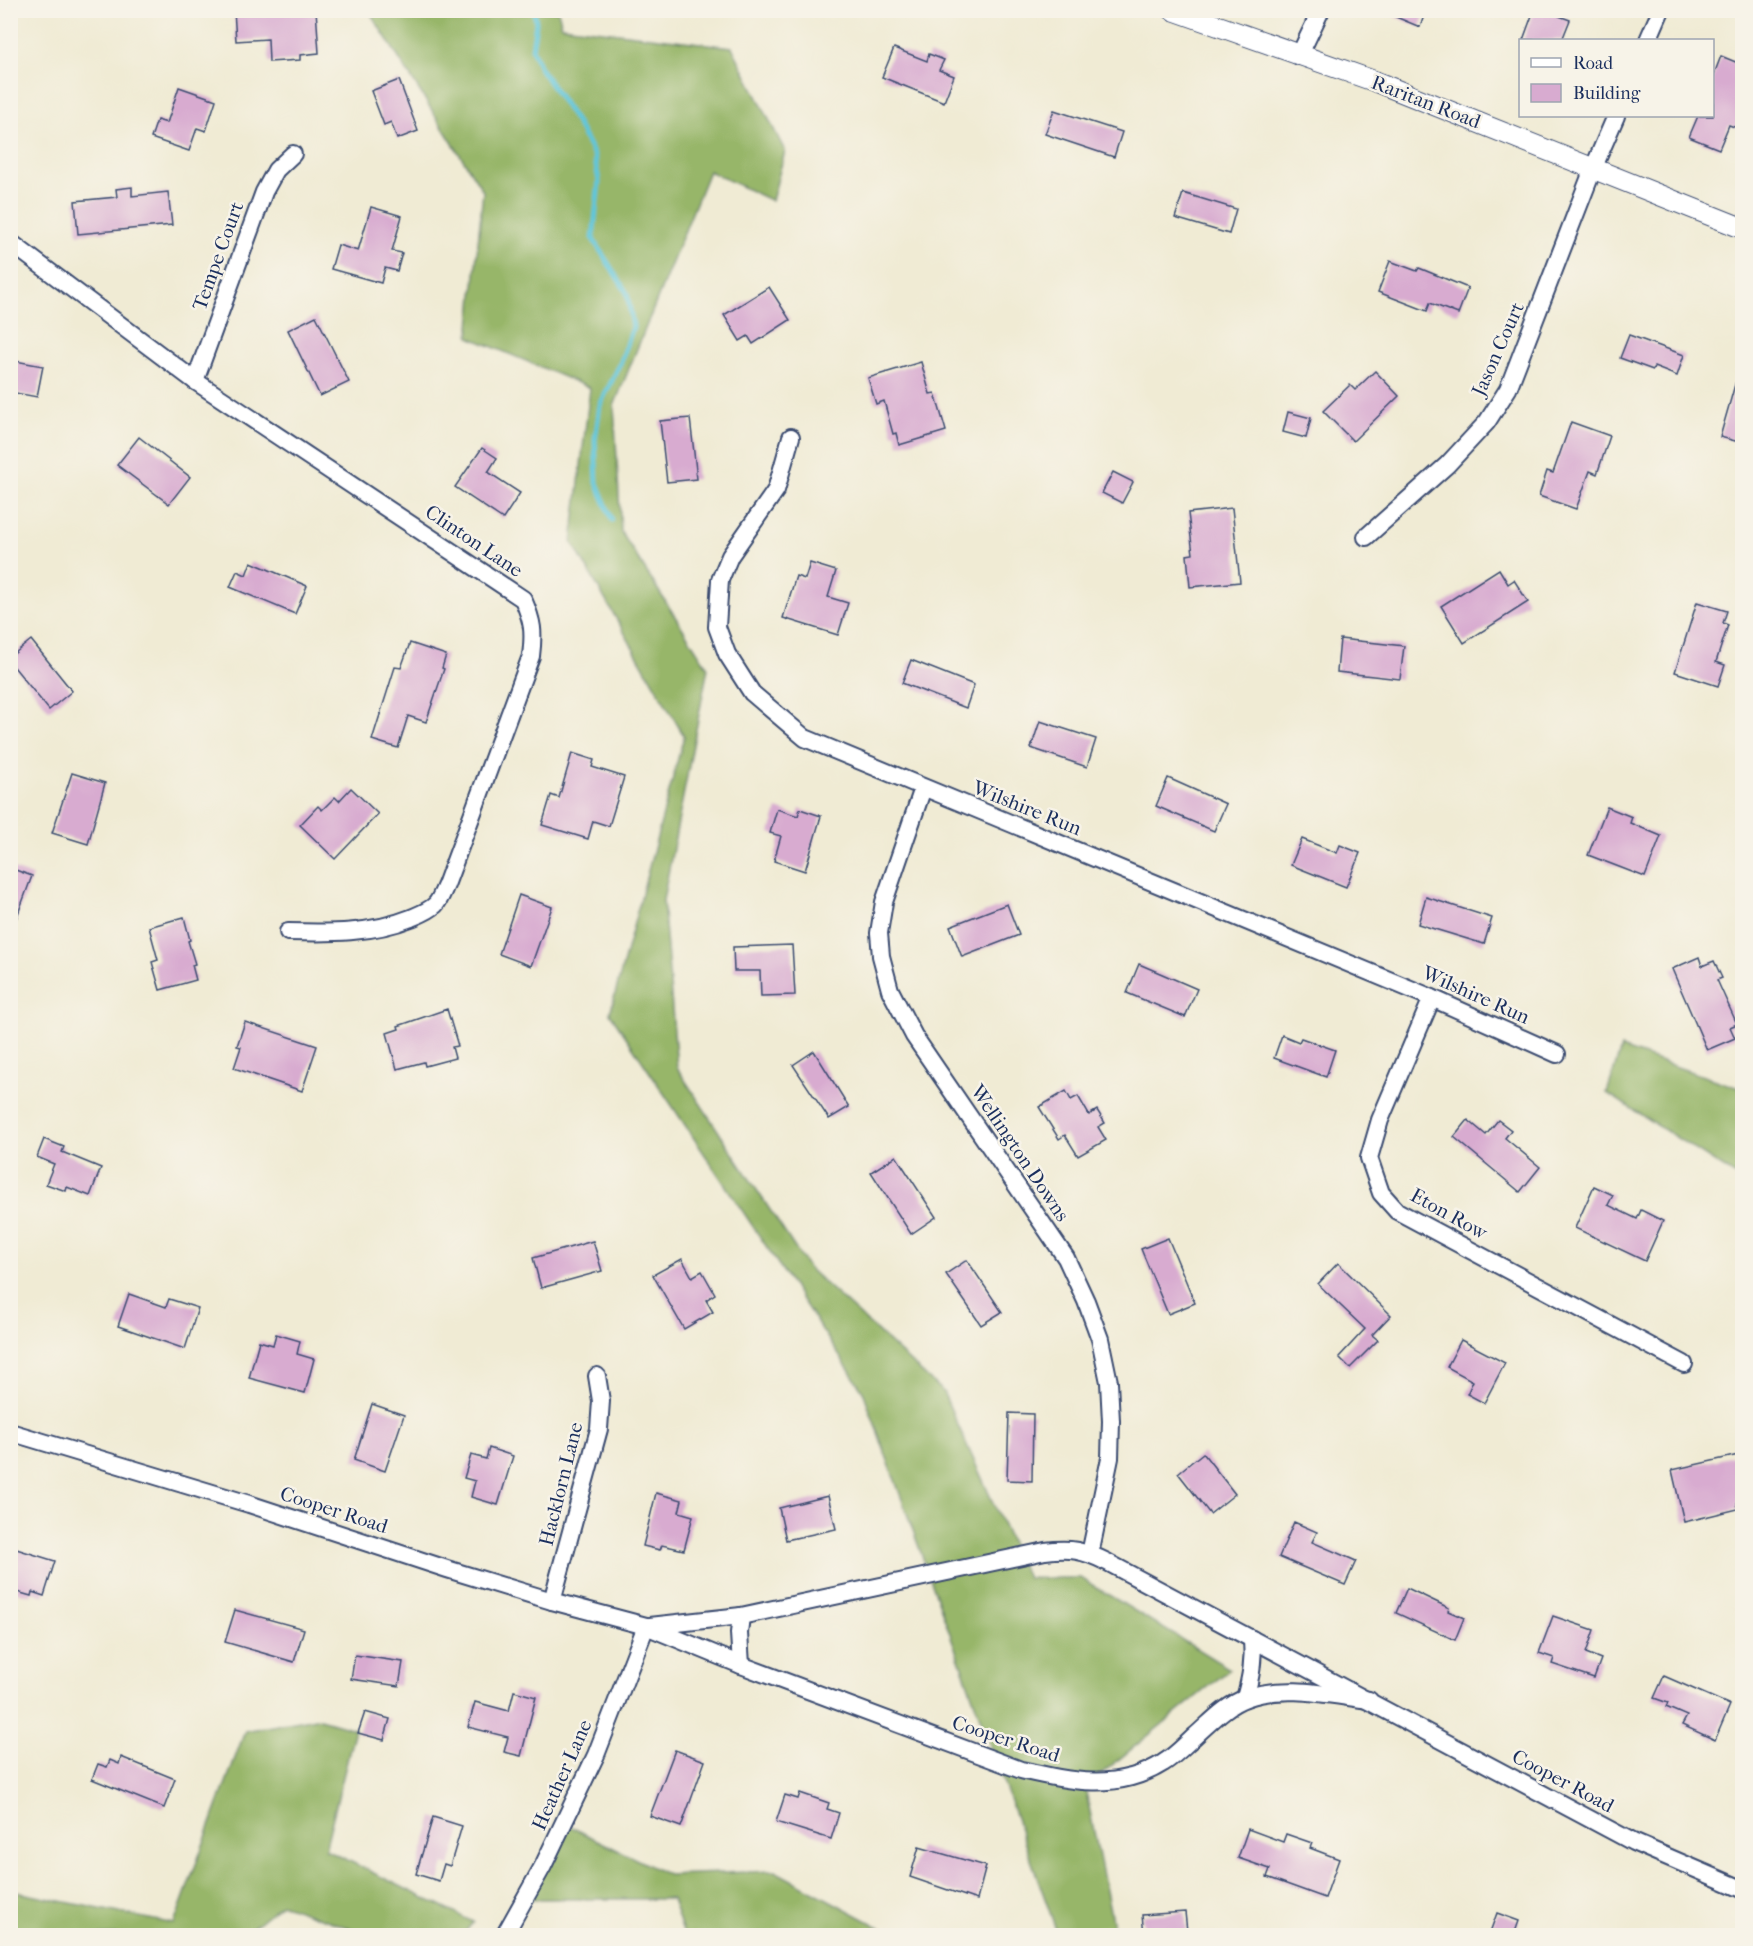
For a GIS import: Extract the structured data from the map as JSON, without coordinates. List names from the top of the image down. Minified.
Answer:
{"streets":{"street":["Raritan Road","Tempe Court","Jason Court","Clinton Lane","Wilshire Run","Wellington Downs","Eton Row","Hacklorn Lane","Cooper Road","Heather Lane"]},"crossings":[["Raritan Road","Jason Court"],["Tempe Court","Clinton Lane"],["Wilshire Run","Wellington Downs"],["Wilshire Run","Eton Row"],["Wellington Downs","Cooper Road"],["Hacklorn Lane","Cooper Road"],["Cooper Road","Heather Lane"]],"legend":["Road","Building"]}
